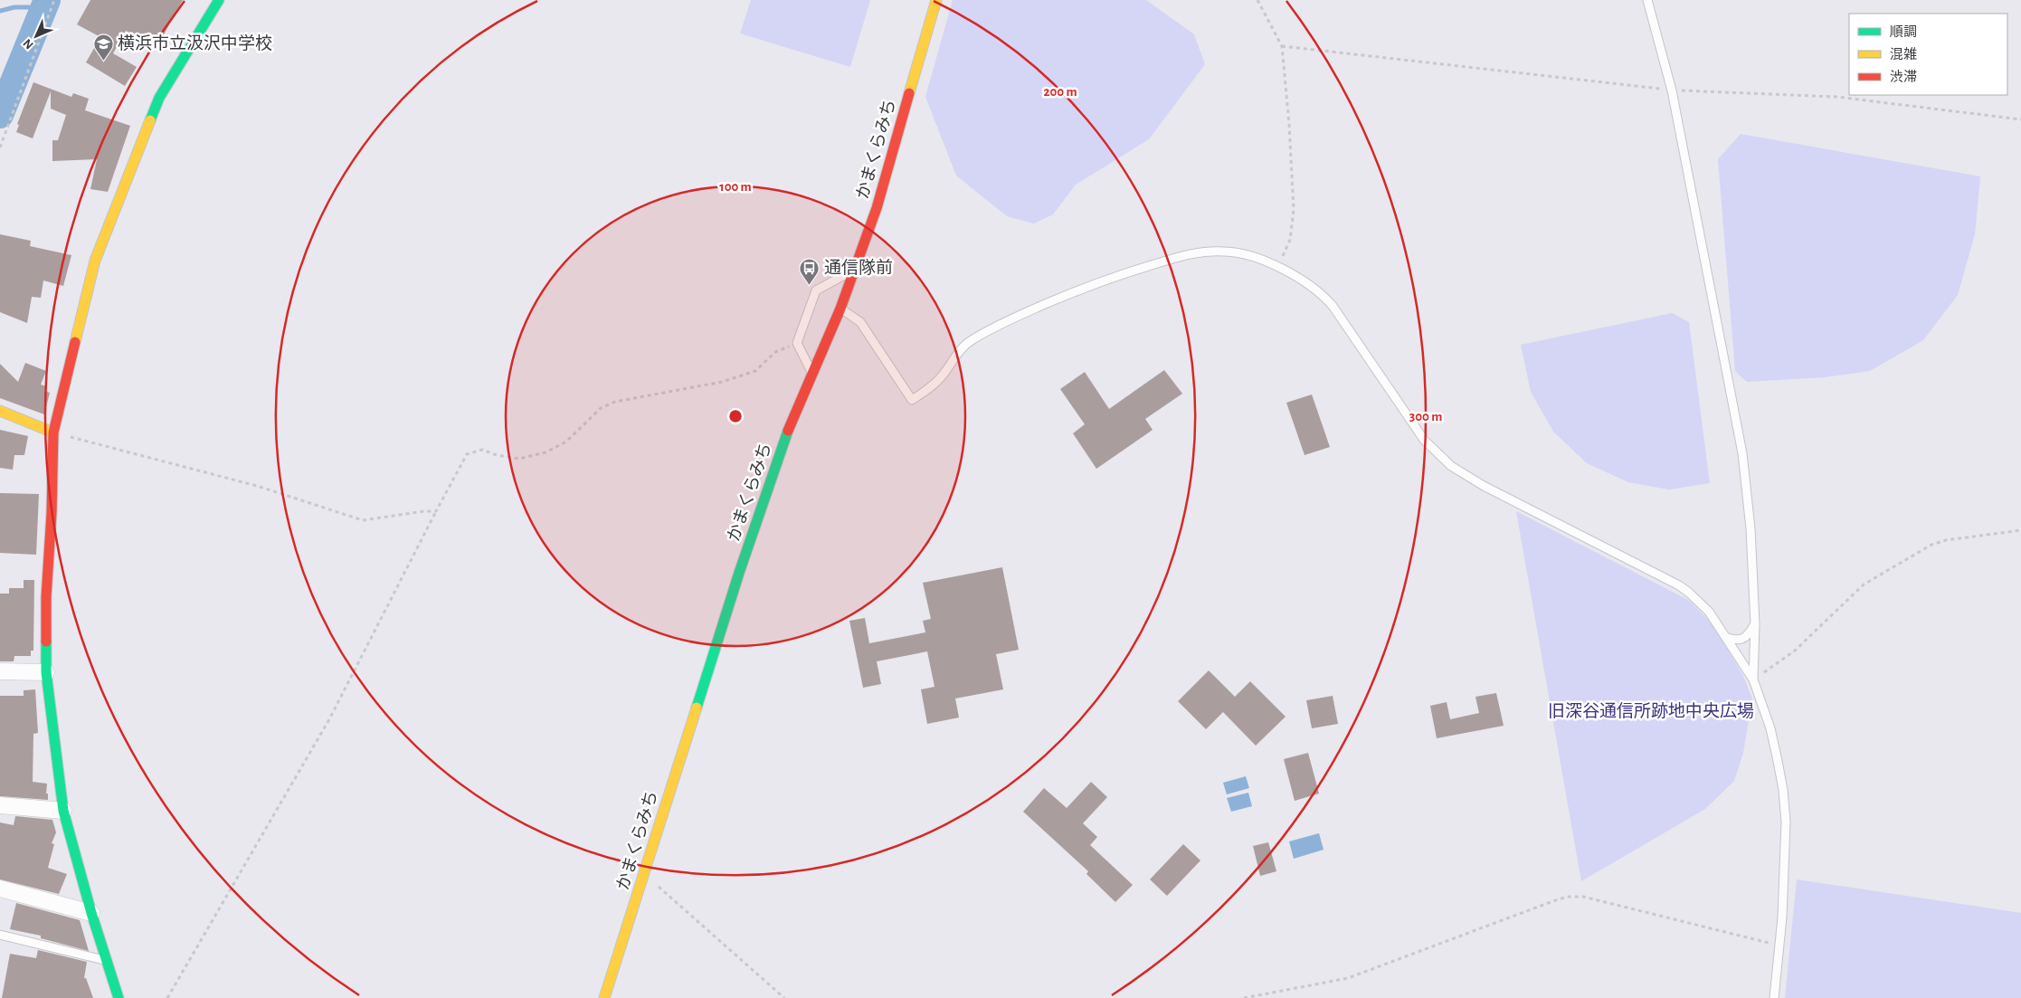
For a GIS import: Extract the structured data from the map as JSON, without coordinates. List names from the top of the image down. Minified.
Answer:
{"streets":{"street":["かまくらみち"]},"parks":["旧深谷通信所跡地中央広場"],"places":{"school or university":["横浜市立汲沢中学校"],"bus stop":["通信隊前"]},"legend":["順調","混雑","渋滞"],"north":"bottom left","rings":["200 m","100 m","300 m"]}
